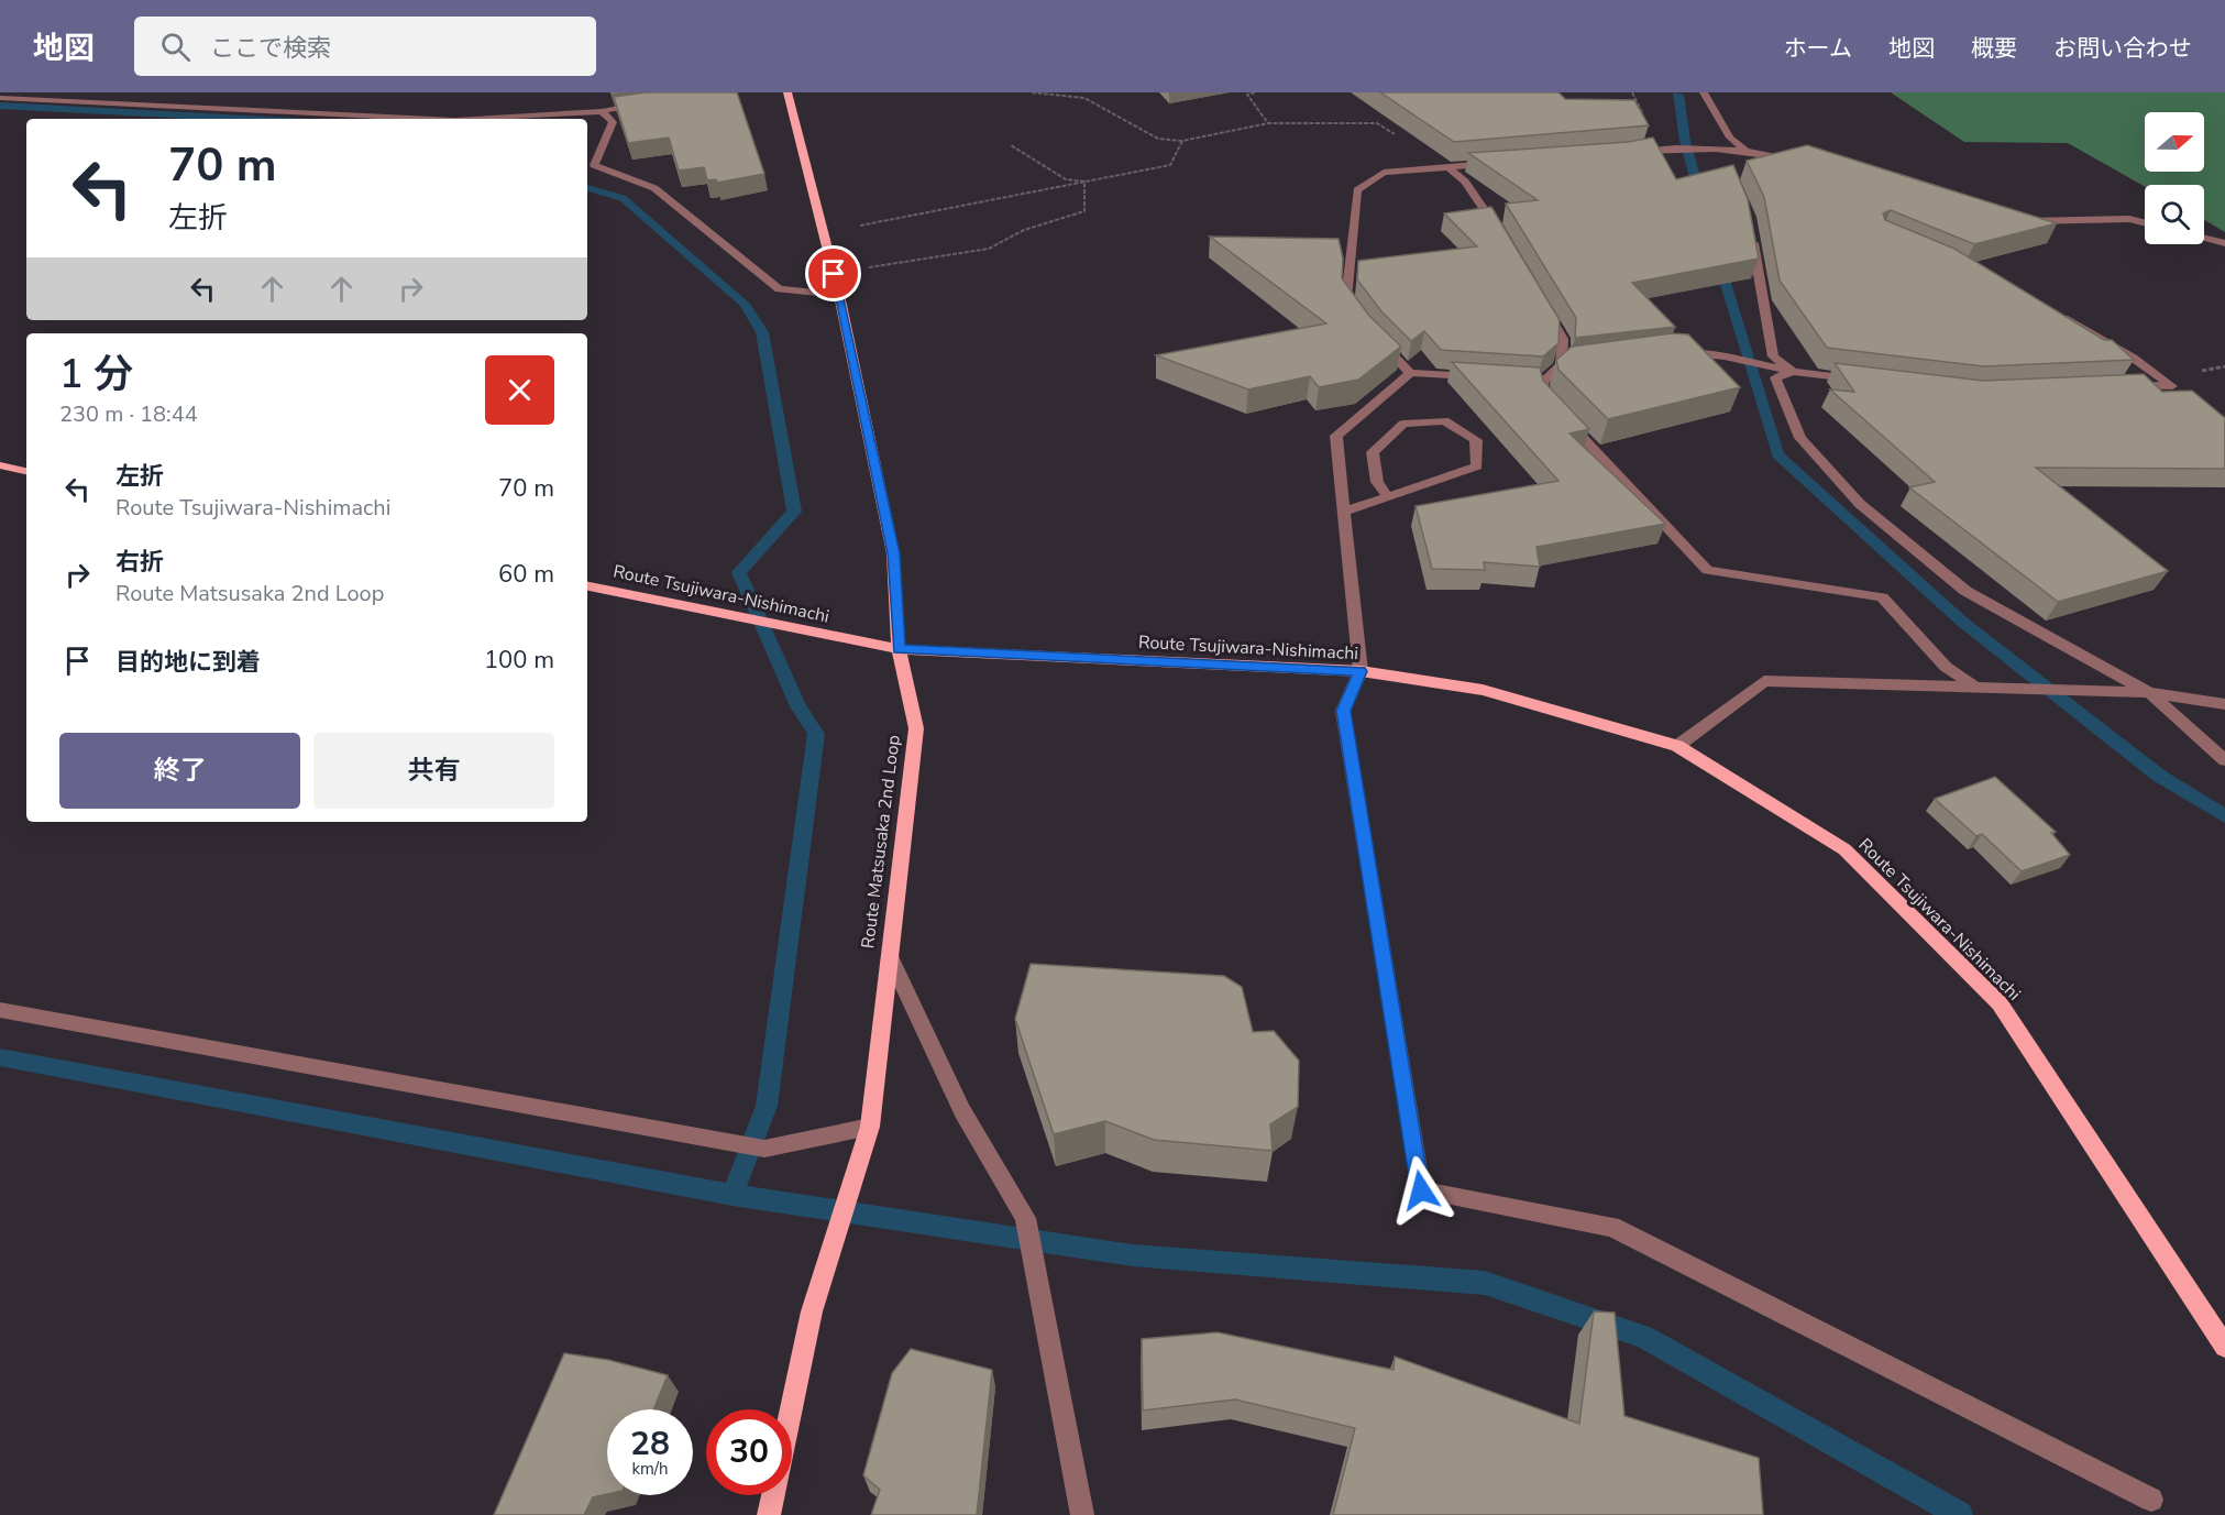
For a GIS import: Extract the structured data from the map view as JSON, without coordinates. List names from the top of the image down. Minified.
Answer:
{"streets":{"main road":["Route Tsujiwara-Nishimachi","Route Matsusaka 2nd Loop"]},"crossings":[["Route Tsujiwara-Nishimachi","Route Matsusaka 2nd Loop"]],"north":"right","page":{"header":"地図","search":"ここで検索","nav":["ホーム","地図","概要","お問い合わせ"],"turn":["70 m","左折"],"heading":["1 分","230 m · 18:44"],"list":[{"name":"左折","note":"Route Tsujiwara-Nishimachi","value":"70 m"},{"name":"右折","note":"Route Matsusaka 2nd Loop","value":"60 m"},{"name":"目的地に到着","value":"100 m"}],"buttons":["終了","共有"],"speed":"28 km/h","limit":"30"}}
